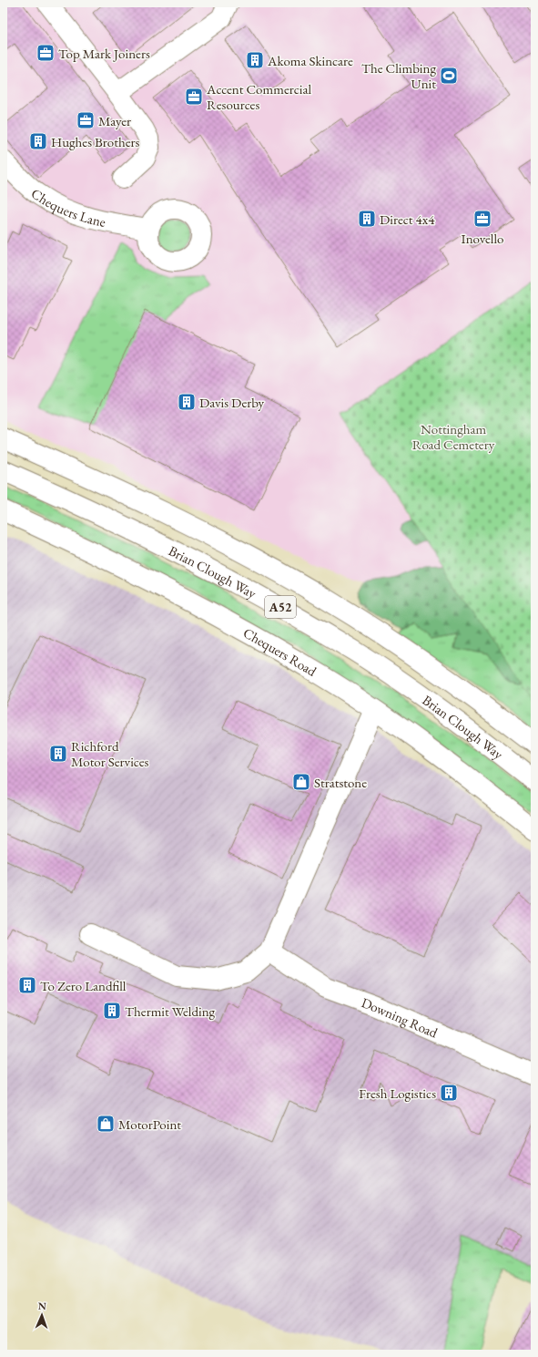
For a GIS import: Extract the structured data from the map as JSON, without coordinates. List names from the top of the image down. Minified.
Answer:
{"streets":{"main road":["Chequers Lane","Brian Clough Way","A52","Chequers Road","Downing Road"]},"parks":["Nottingham Road Cemetery"],"places":{"office":["Top Mark Joiners","Accent Commercial Resources","Mayer","Inovello"],"building":["Akoma Skincare","Hughes Brothers","Direct 4x4","Davis Derby","Richford Motor Services","To Zero Landfill","Thermit Welding","Fresh Logistics"],"sports":["The Climbing Unit"],"shop":["Stratstone","MotorPoint"]},"north":"top"}
